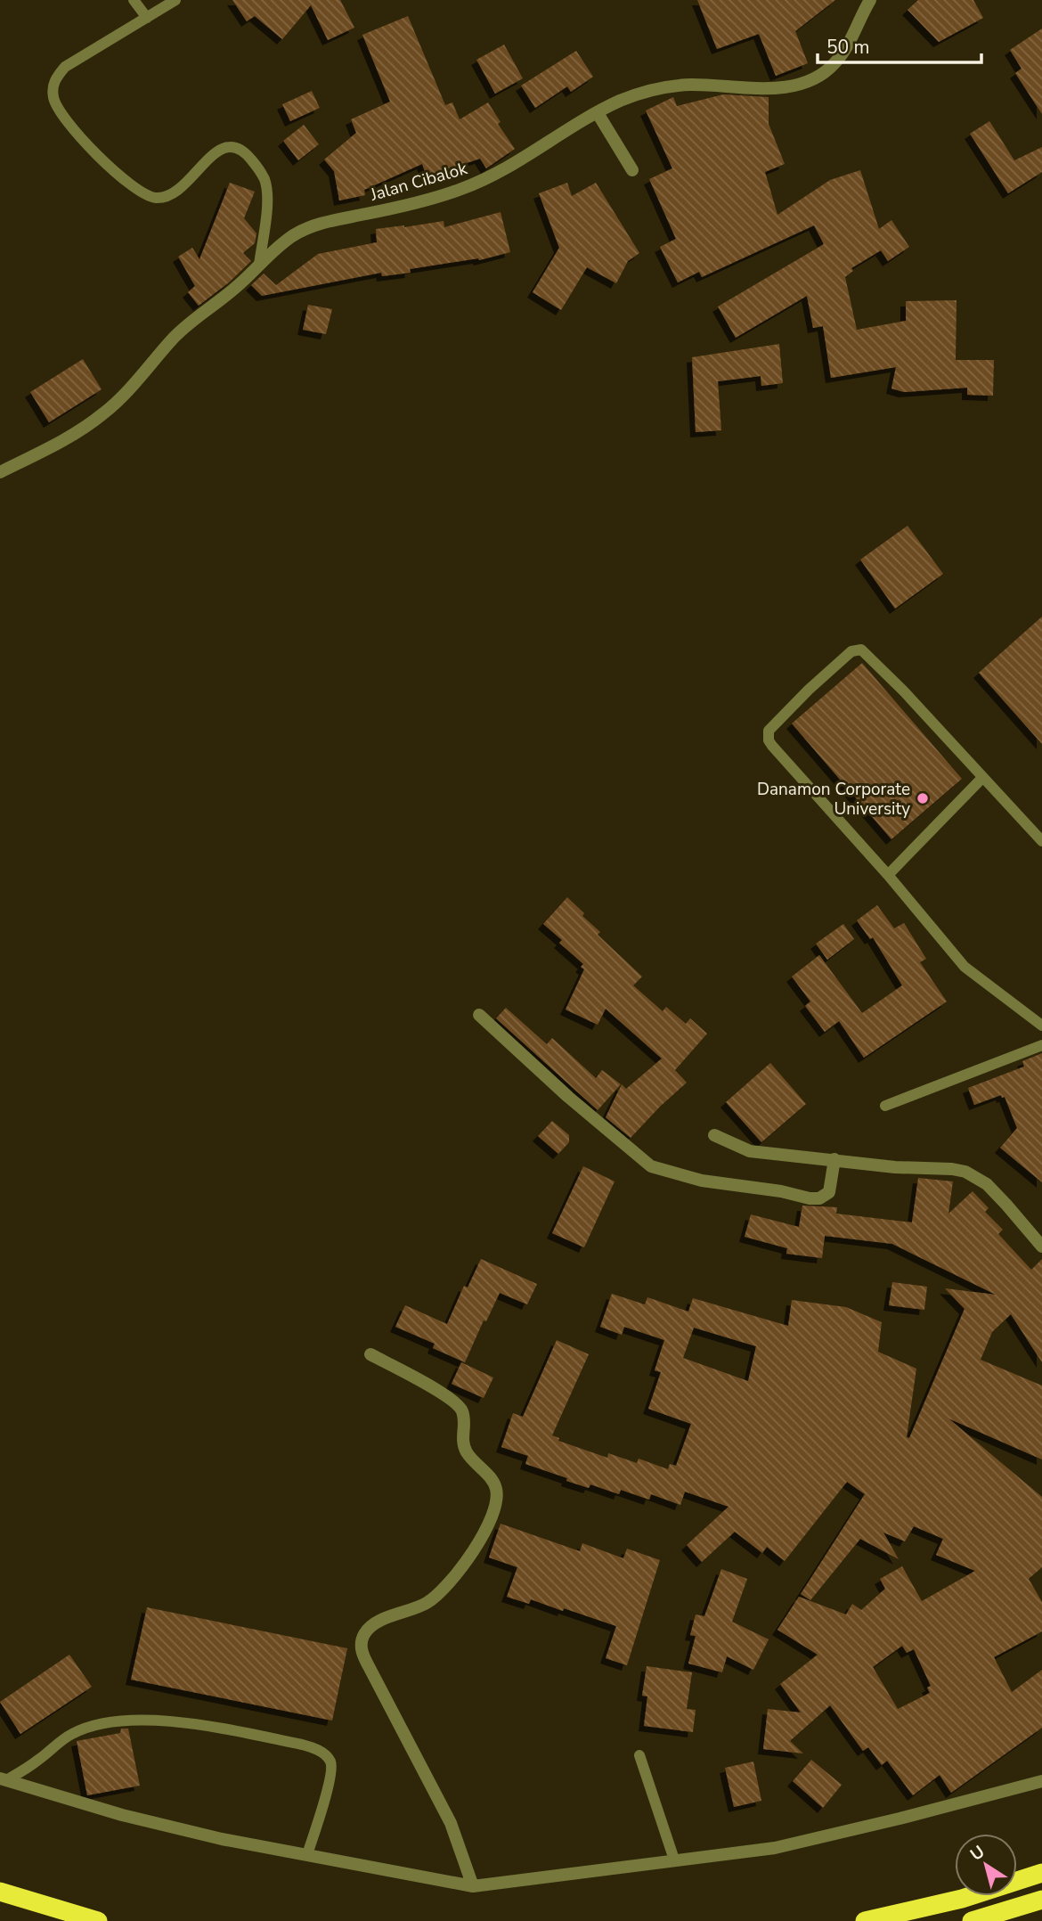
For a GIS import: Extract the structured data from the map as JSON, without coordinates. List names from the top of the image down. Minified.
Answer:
{"streets":{"street":["Jalan Cibalok"]},"places":["Danamon Corporate University"],"scale_bar":"50 m","north":"top left"}
